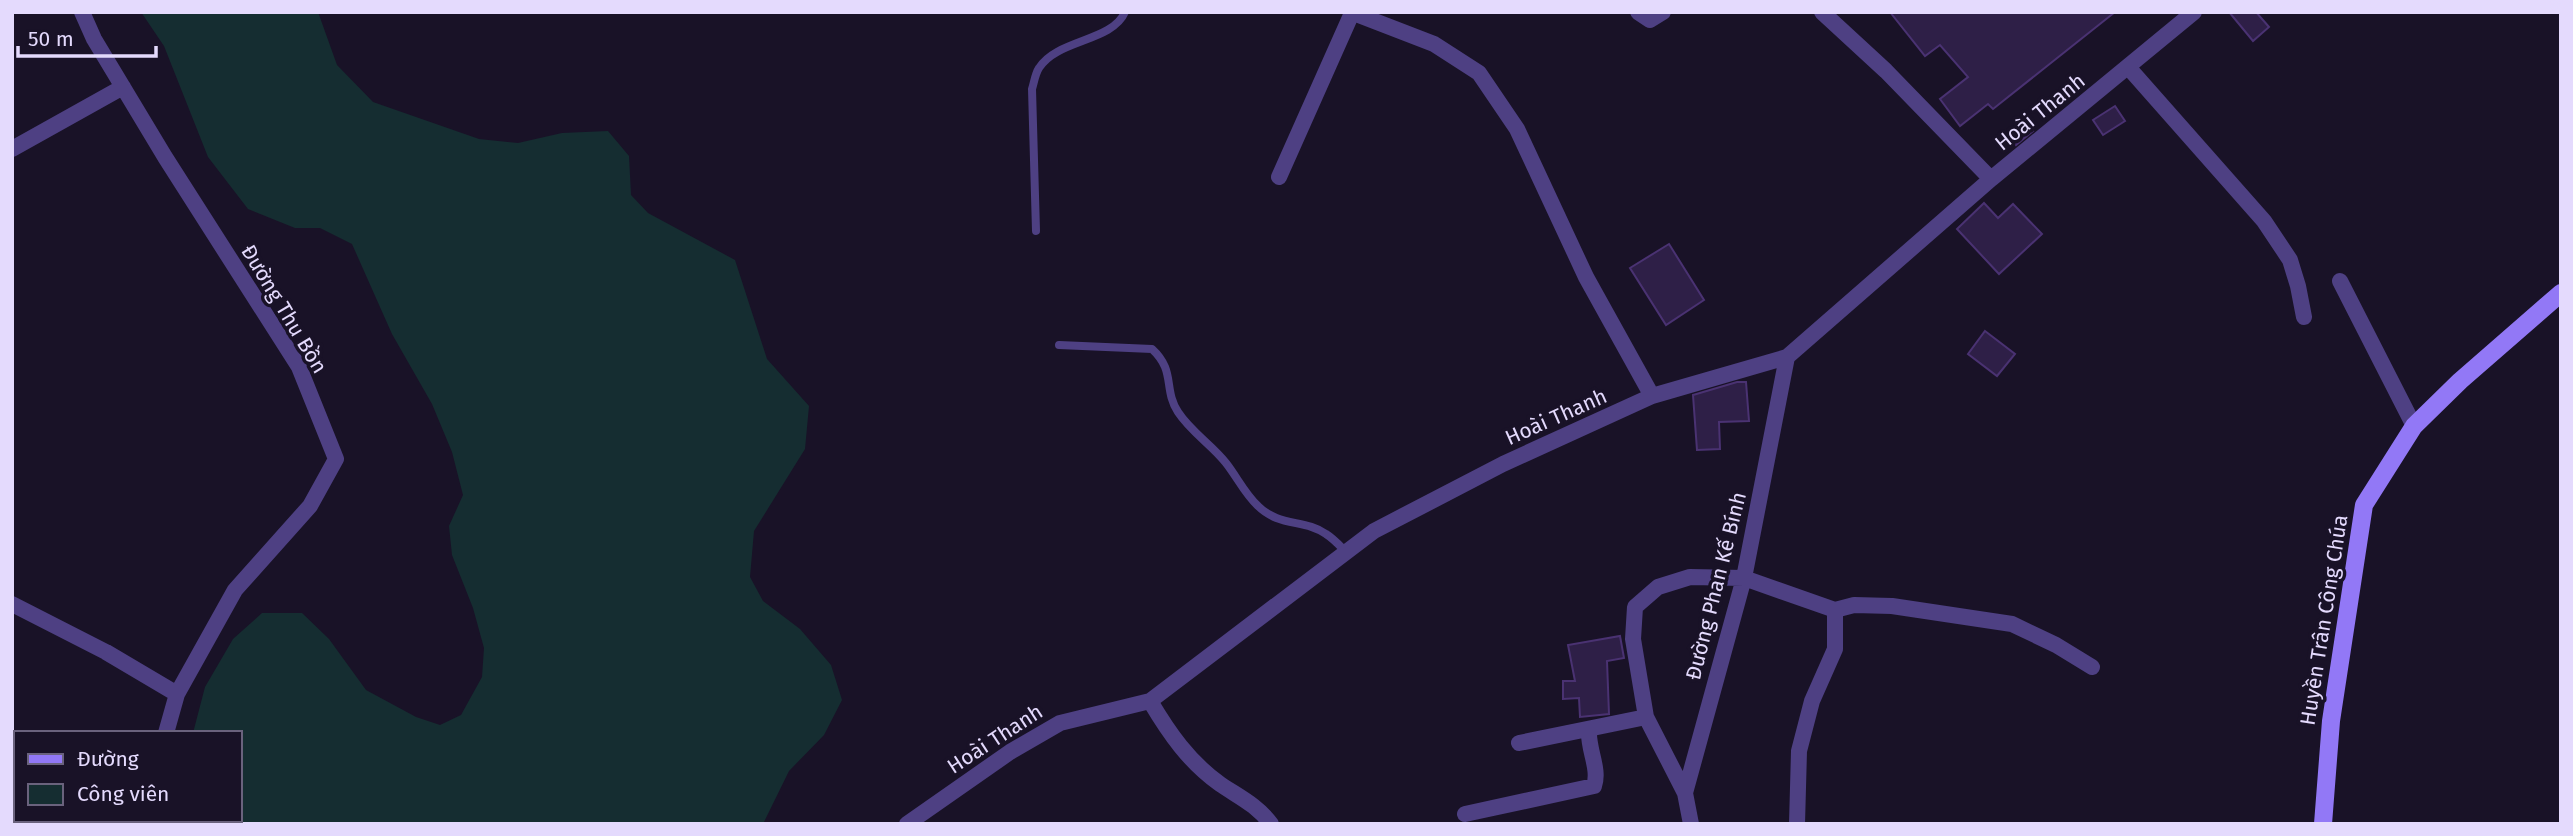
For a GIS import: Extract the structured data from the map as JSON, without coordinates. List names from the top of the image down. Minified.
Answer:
{"streets":{"street":["Hoài Thanh","Đường Thu Bồn","Đường Phan Kế Bính","Huyền Trân Công Chúa"]},"crossings":[["Hoài Thanh","Đường Phan Kế Bính"]],"legend":["Đường","Công viên"],"scale_bar":"50 m"}
